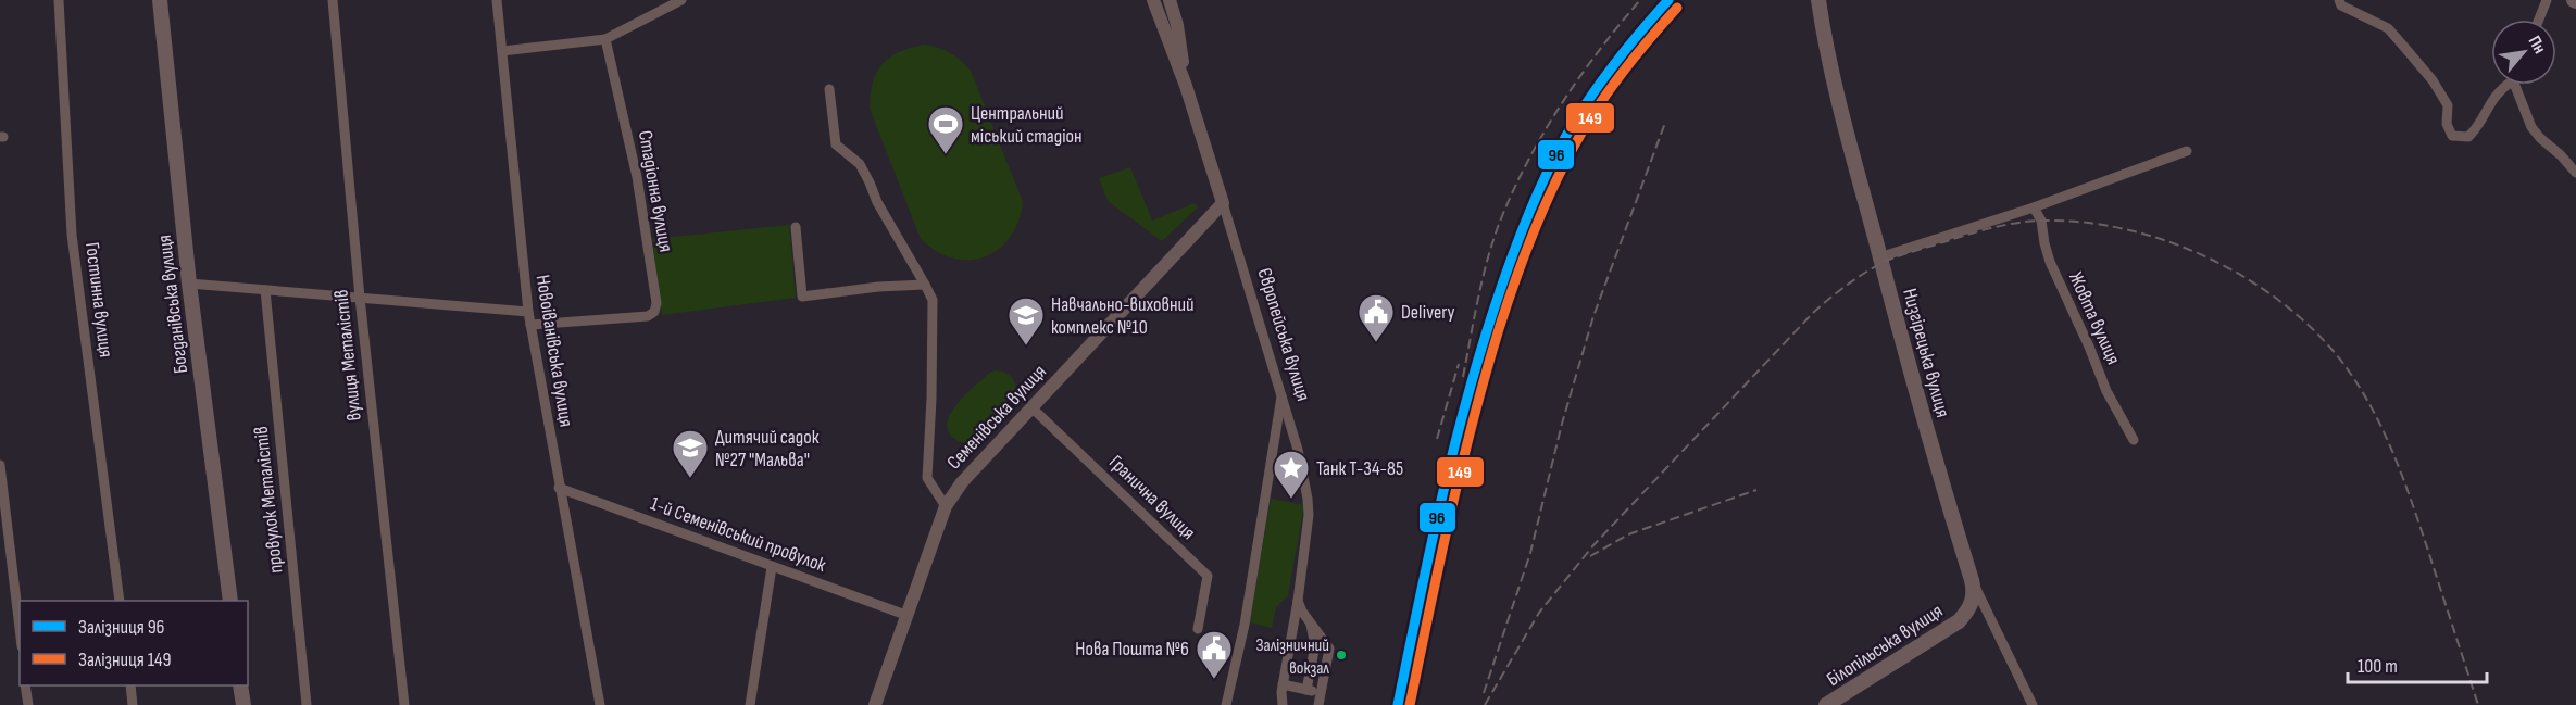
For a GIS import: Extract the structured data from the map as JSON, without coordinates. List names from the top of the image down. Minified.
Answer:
{"streets":{"main road":["Богданівська вулиця","Низгірецька вулиця","Білопільська вулиця"],"street":["Стадіонна вулиця","Гостинна вулиця","Жовта вулиця","Європейська вулиця","Новоіванівська вулиця","вулиця Металістів","Семенівська вулиця","Гранична вулиця","провулок Металістів","1-й Семенівський провулок"]},"crossings":[["Стадіонна вулиця","Новоіванівська вулиця"],["Європейська вулиця","Семенівська вулиця"],["Новоіванівська вулиця","1-й Семенівський провулок"],["Низгірецька вулиця","Білопільська вулиця"],["Семенівська вулиця","Гранична вулиця"],["Семенівська вулиця","1-й Семенівський провулок"]],"places":{"sports":["Центральний міський стадіон"],"public building":["Delivery","Нова Пошта №6"],"school or university":["Навчально-виховний комплекс №10","Дитячий садок №27 \"Мальва\""],"place":["Танк Т-34-85"],"other":["Залізничний вокзал"]},"lines":["rail line 96","rail line 149"],"legend":["Залізниця 96","Залізниця 149"],"scale_bar":"100 m","north":"top right"}
